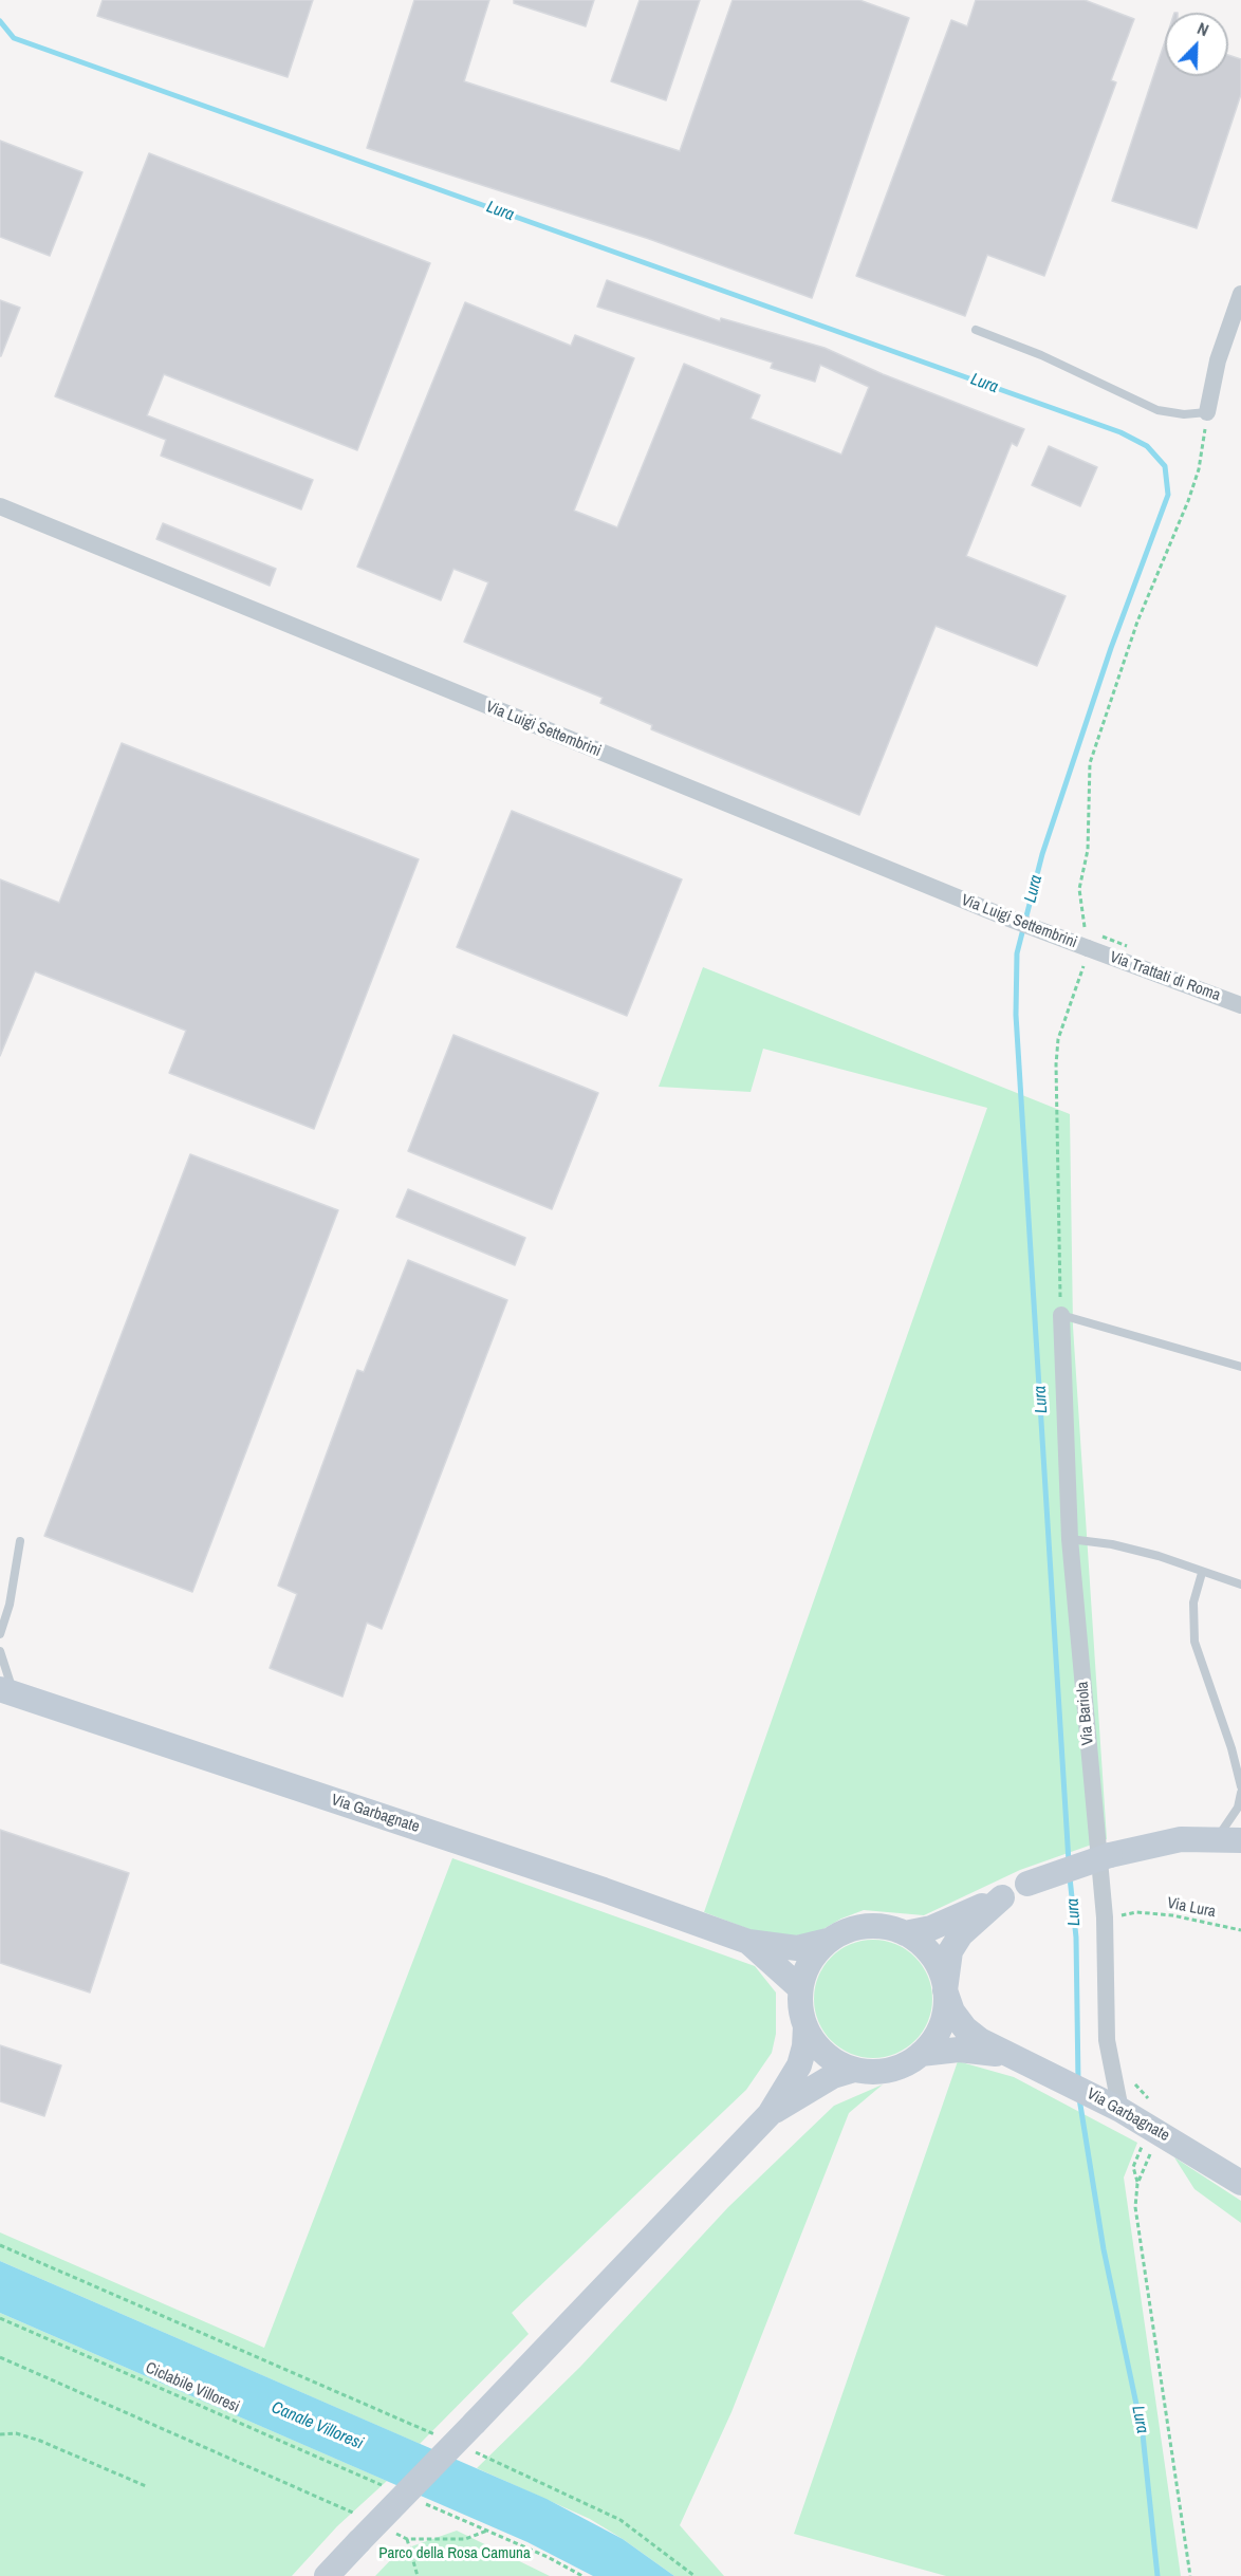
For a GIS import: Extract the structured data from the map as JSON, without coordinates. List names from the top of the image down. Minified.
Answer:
{"streets":{"main road":["Via Garbagnate"],"street":["Via Luigi Settembrini","Via Trattati di Roma","Via Bariola"],"path":["Via Lura","Ciclabile Villoresi"]},"crossings":[["Via Luigi Settembrini","Via Trattati di Roma"],["Via Bariola","Via Garbagnate"]],"water":["Lura","Canale Villoresi"],"parks":["Parco della Rosa Camuna"],"north":"top right"}
